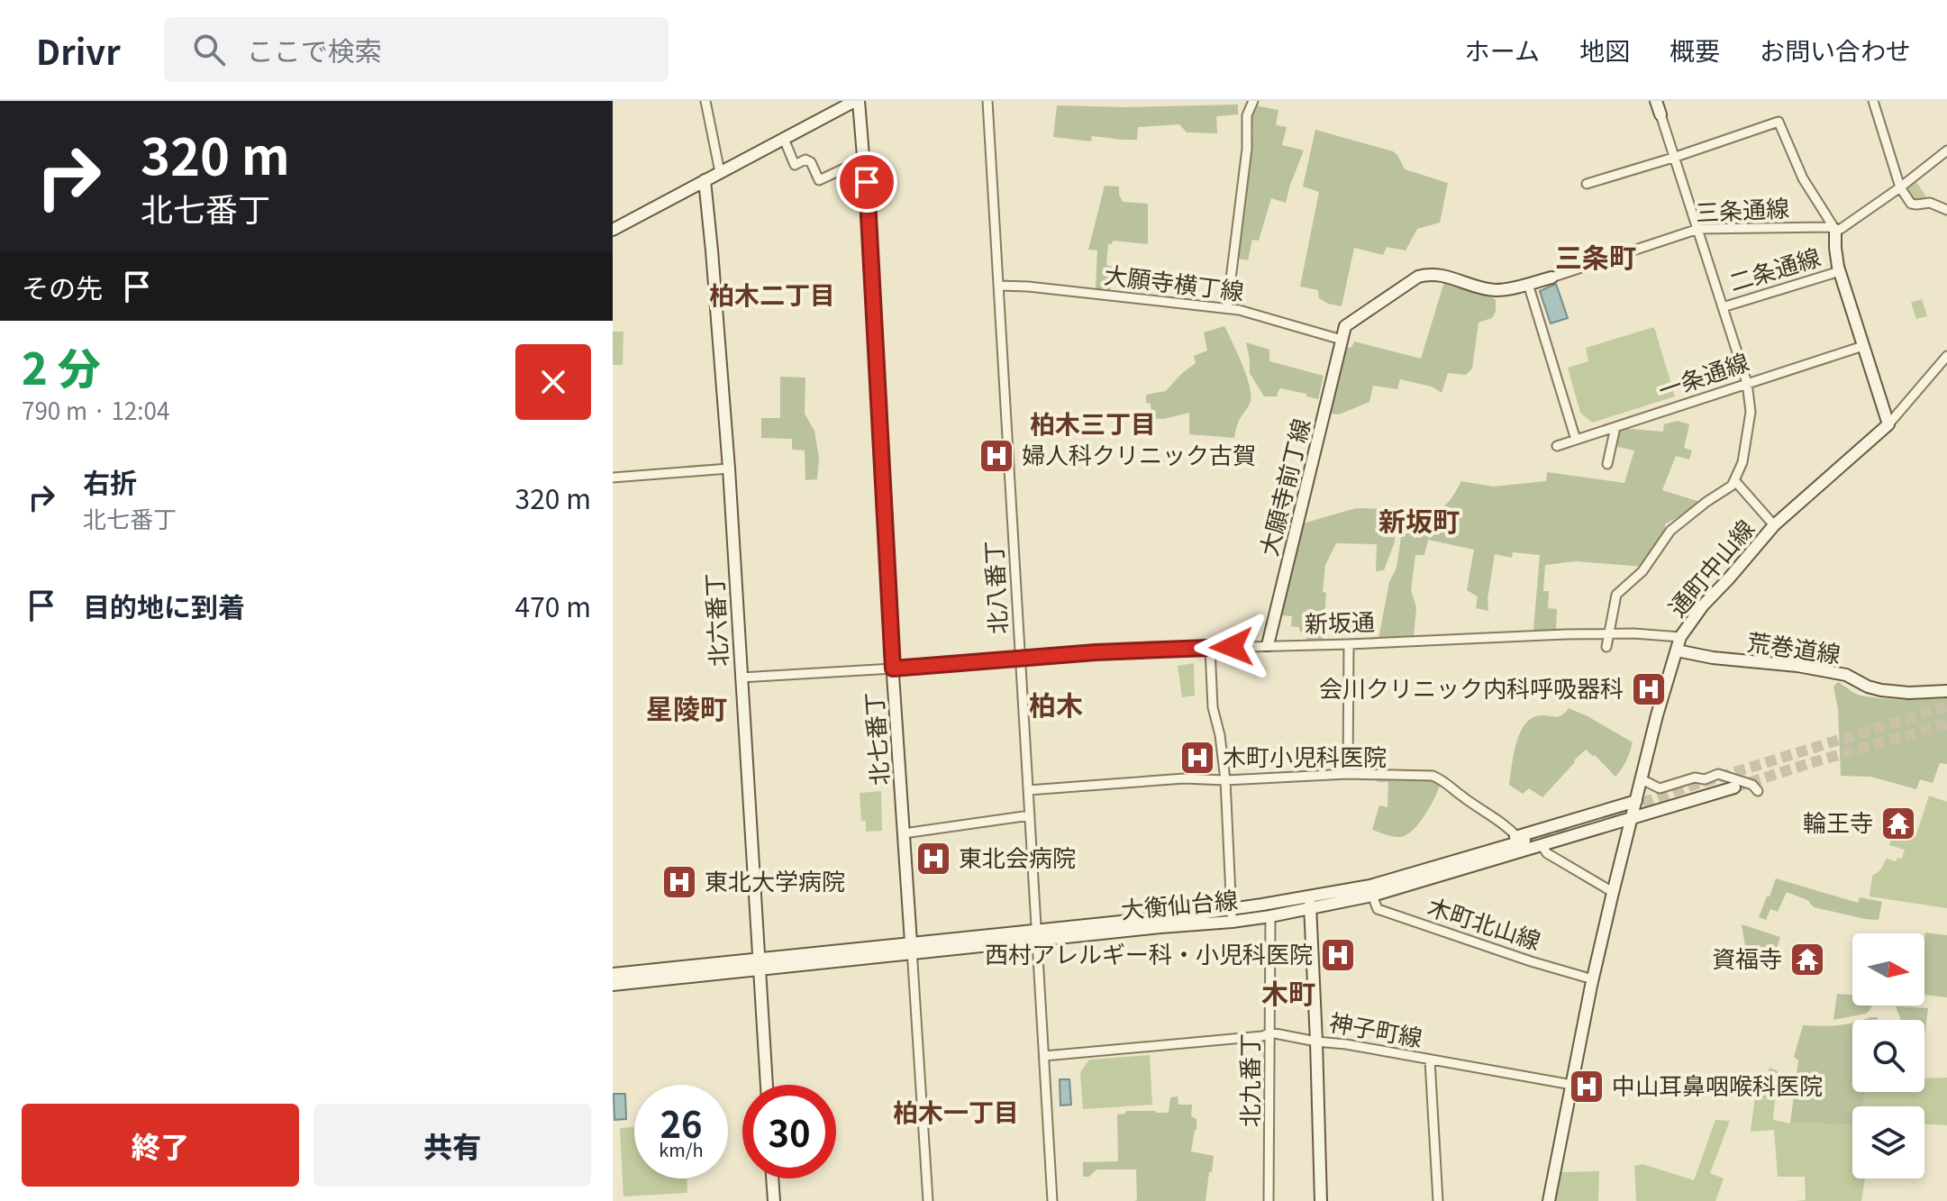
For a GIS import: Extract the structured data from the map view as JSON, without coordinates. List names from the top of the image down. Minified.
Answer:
{"streets":{"street":["三条通線","二条通線","大願寺横丁線","一条通線","大願寺前丁線","通町中山線","北八番丁","北六番丁","新坂通","荒巻道線","北七番丁","大衡仙台線","木町北山線","神子町線","北九番丁"]},"crossings":[["三条通線","大願寺横丁線"],["三条通線","大願寺前丁線"],["大願寺横丁線","大願寺前丁線"],["大願寺横丁線","北八番丁"],["大願寺前丁線","新坂通"],["通町中山線","新坂通"],["通町中山線","荒巻道線"],["通町中山線","大衡仙台線"],["通町中山線","木町北山線"],["通町中山線","神子町線"],["北八番丁","新坂通"],["北八番丁","大衡仙台線"],["北八番丁","神子町線"],["北六番丁","新坂通"],["北六番丁","大衡仙台線"],["新坂通","北七番丁"],["北七番丁","大衡仙台線"],["大衡仙台線","木町北山線"],["大衡仙台線","北九番丁"],["神子町線","北九番丁"]],"districts":["三条町","柏木二丁目","柏木三丁目","新坂町","柏木","星陵町","木町","柏木一丁目"],"places":{"hospital":["婦人科クリニック古賀","会川クリニック内科呼吸器科","木町小児科医院","東北会病院","東北大学病院","西村アレルギー科・小児科医院","中山耳鼻咽喉科医院"],"temple":["輪王寺","資福寺"]},"north":"right","page":{"header":"Drivr","search":"ここで検索","nav":["ホーム","地図","概要","お問い合わせ"],"turn":["320 m","北七番丁"],"then":"その先","heading":["2 分","790 m · 12:04"],"list":[{"name":"右折","note":"北七番丁","value":"320 m"},{"name":"目的地に到着","value":"470 m"}],"speed":"26 km/h","limit":"30","buttons":["終了","共有"]}}
